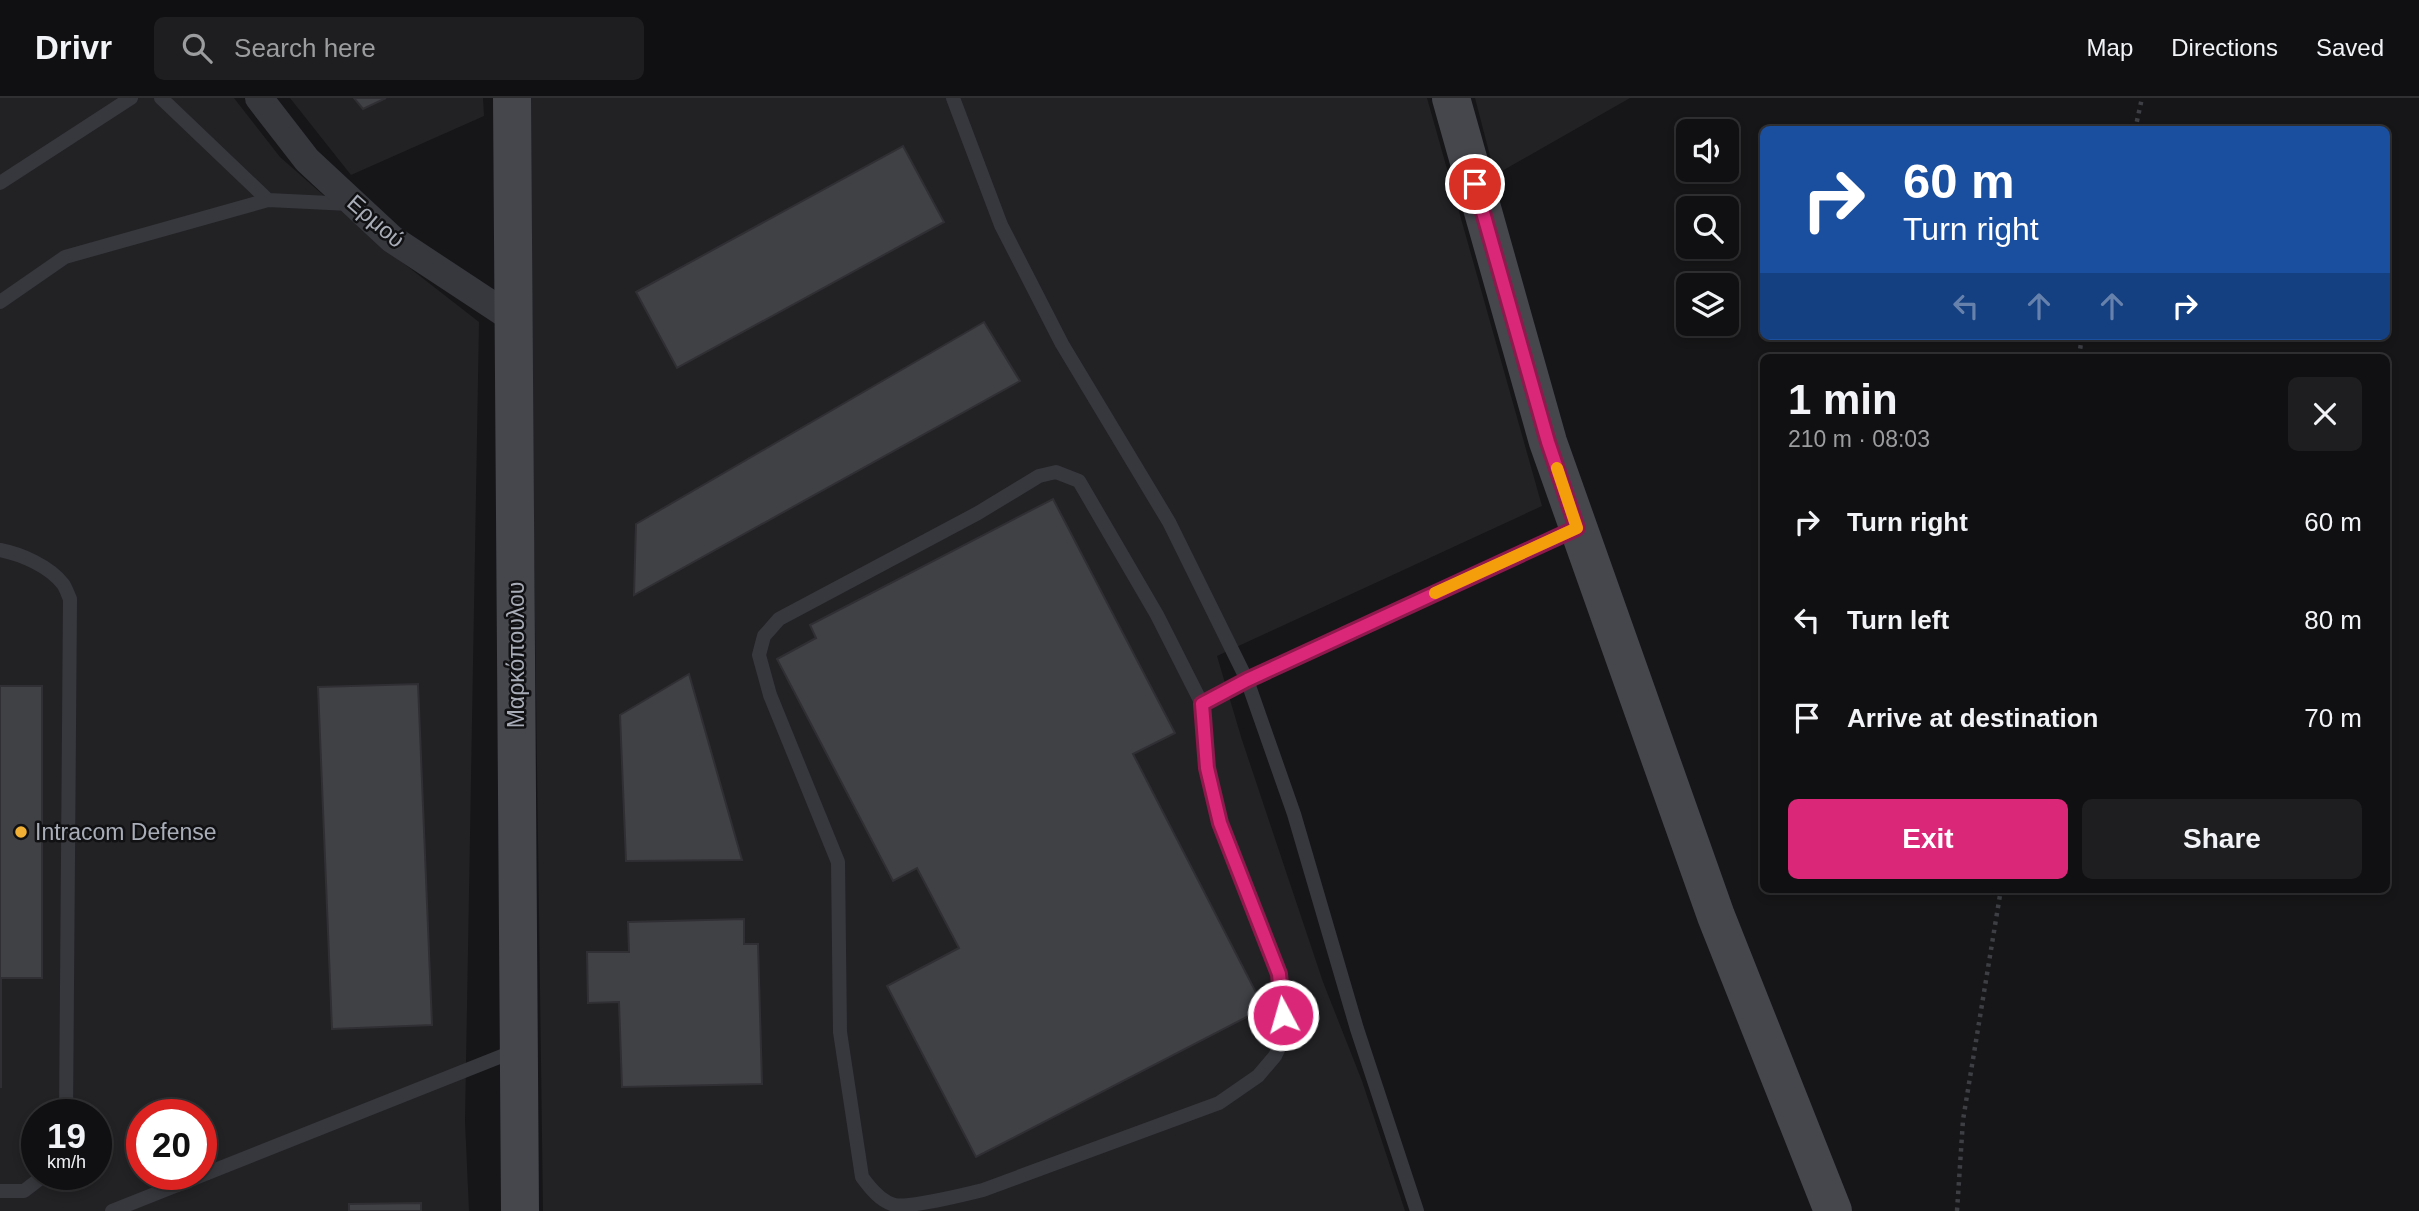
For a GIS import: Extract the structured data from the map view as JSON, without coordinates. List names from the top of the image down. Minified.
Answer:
{"streets":{"street":["Ερμού","Μαρκόπουλου"]},"crossings":[["Ερμού","Μαρκόπουλου"]],"places":["Intracom Defense"],"page":{"header":"Drivr","search":"Search here","nav":["Map","Directions","Saved"],"turn":["60 m","Turn right"],"heading":["1 min","210 m · 08:03"],"list":[{"name":"Turn right","value":"60 m"},{"name":"Turn left","value":"80 m"},{"name":"Arrive at destination","value":"70 m"}],"buttons":["Exit","Share"],"speed":"19 km/h","limit":"20"}}
